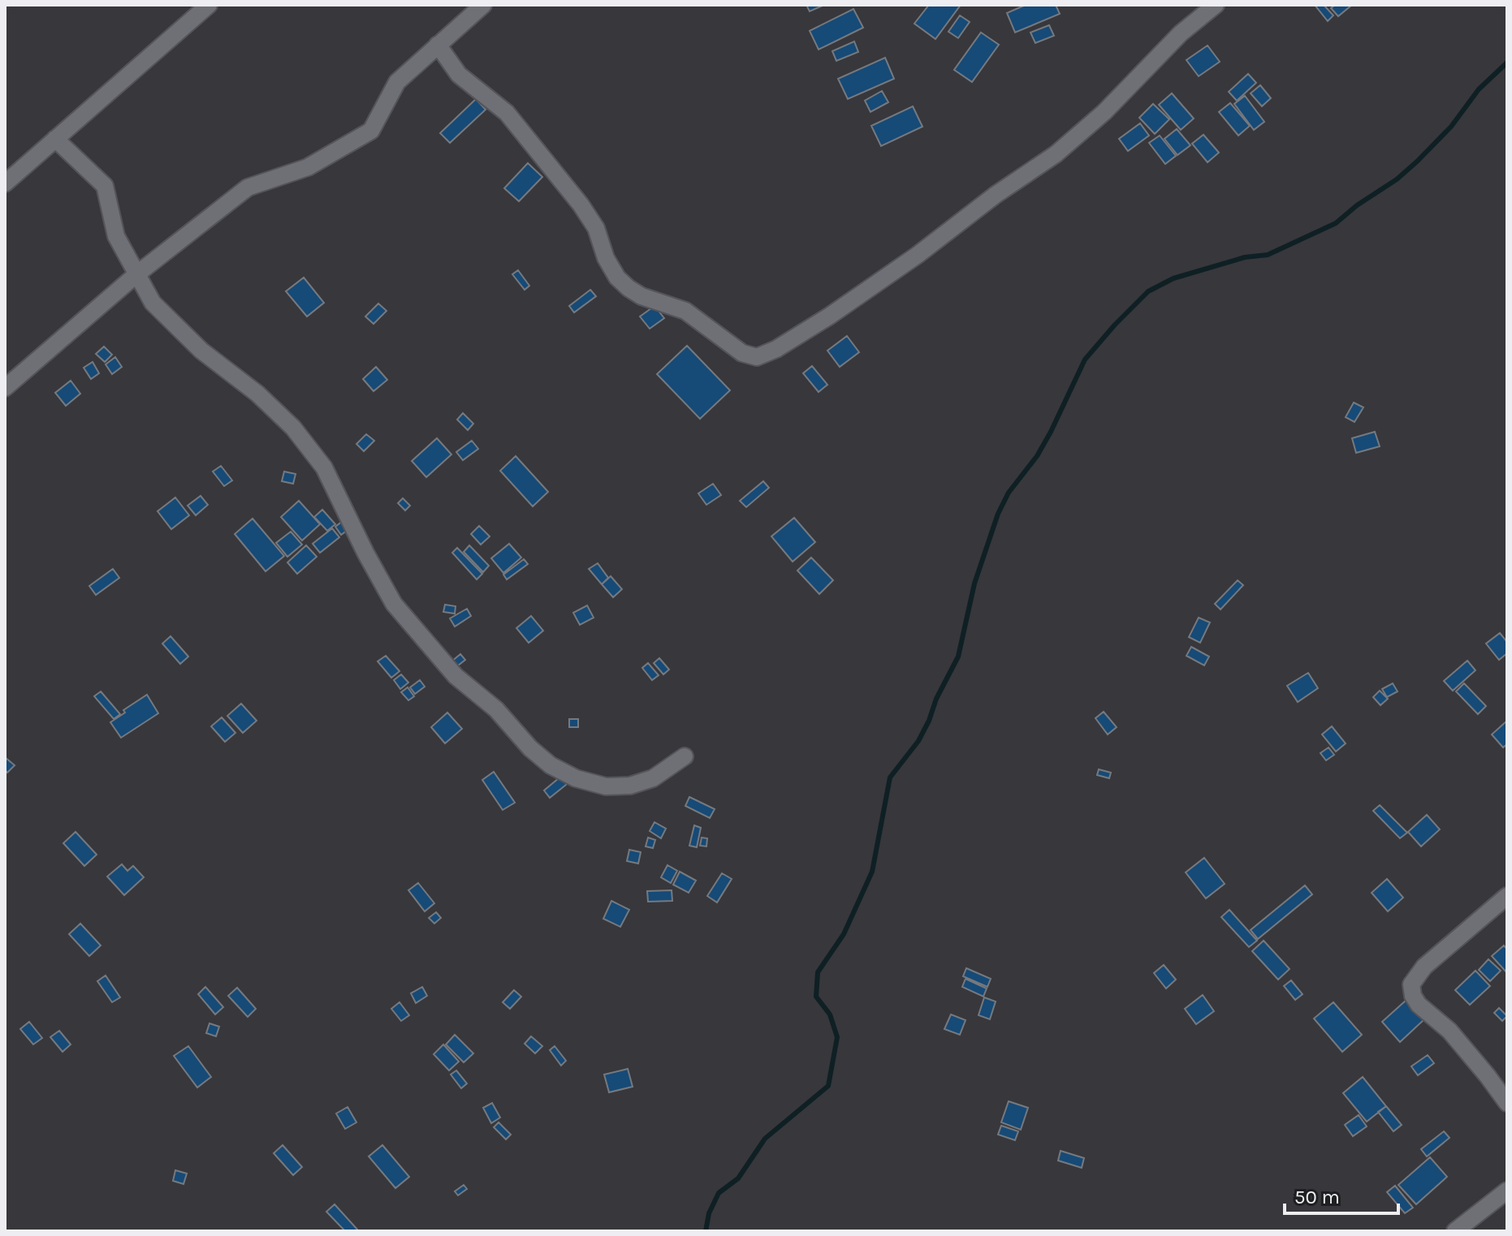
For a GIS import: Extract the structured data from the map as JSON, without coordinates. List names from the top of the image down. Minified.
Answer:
{"scale_bar":"50 m"}
